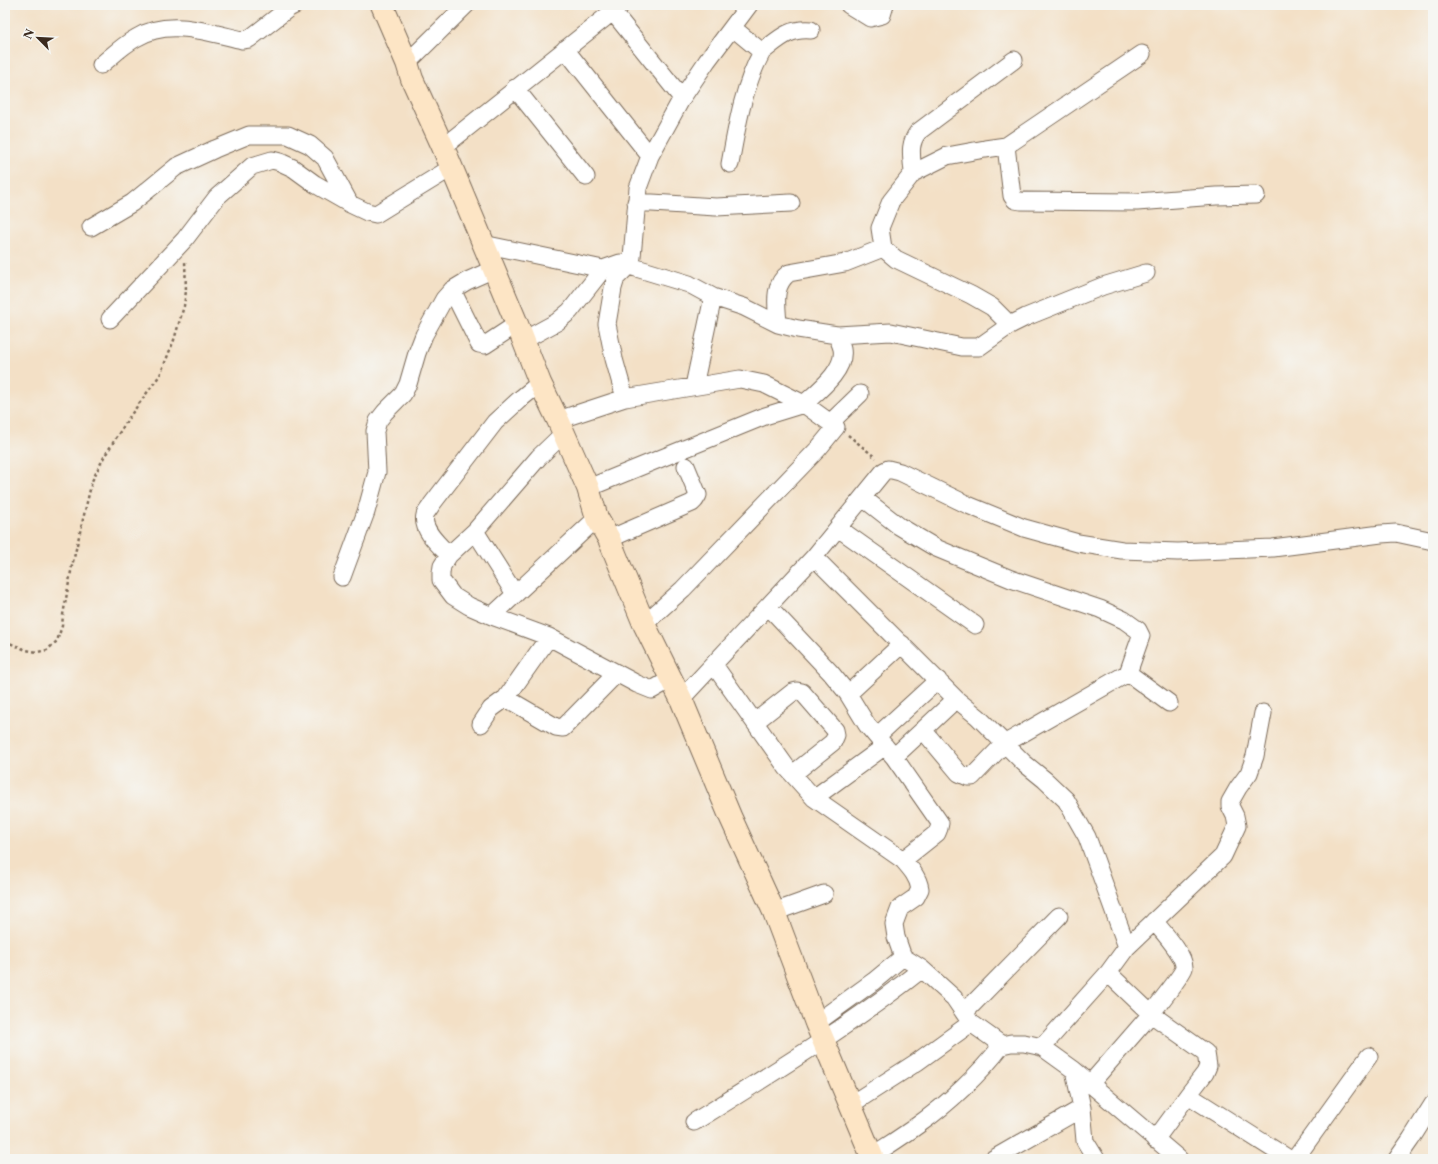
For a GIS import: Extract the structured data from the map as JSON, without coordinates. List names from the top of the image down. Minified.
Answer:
{"north":"top left"}
